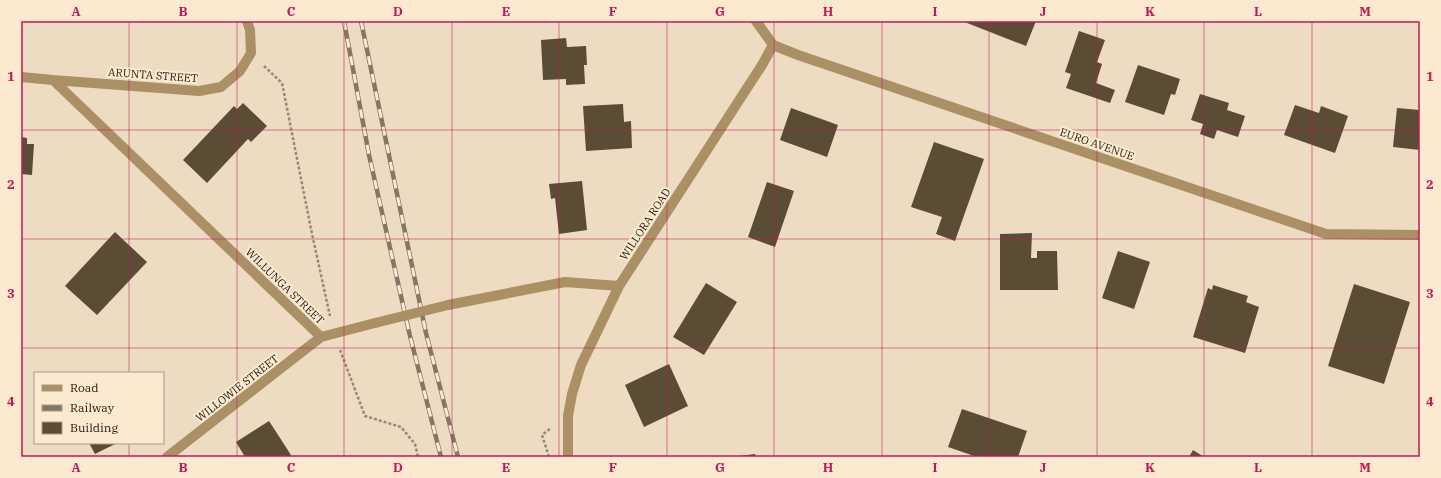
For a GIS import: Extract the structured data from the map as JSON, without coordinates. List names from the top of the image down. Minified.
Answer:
{"streets":{"street":["ARUNTA STREET","EURO AVENUE","WILLORA ROAD","WILLUNGA STREET","WILLOWIE STREET"]},"crossings":[["ARUNTA STREET","WILLUNGA STREET"],["EURO AVENUE","WILLORA ROAD"],["WILLORA ROAD","WILLUNGA STREET"],["WILLUNGA STREET","WILLOWIE STREET"]],"legend":["Road","Railway","Building"],"grid":{"columns":["A","B","C","D","E","F","G","H","I","J","K","L","M"],"rows":["1","2","3","4"]}}
